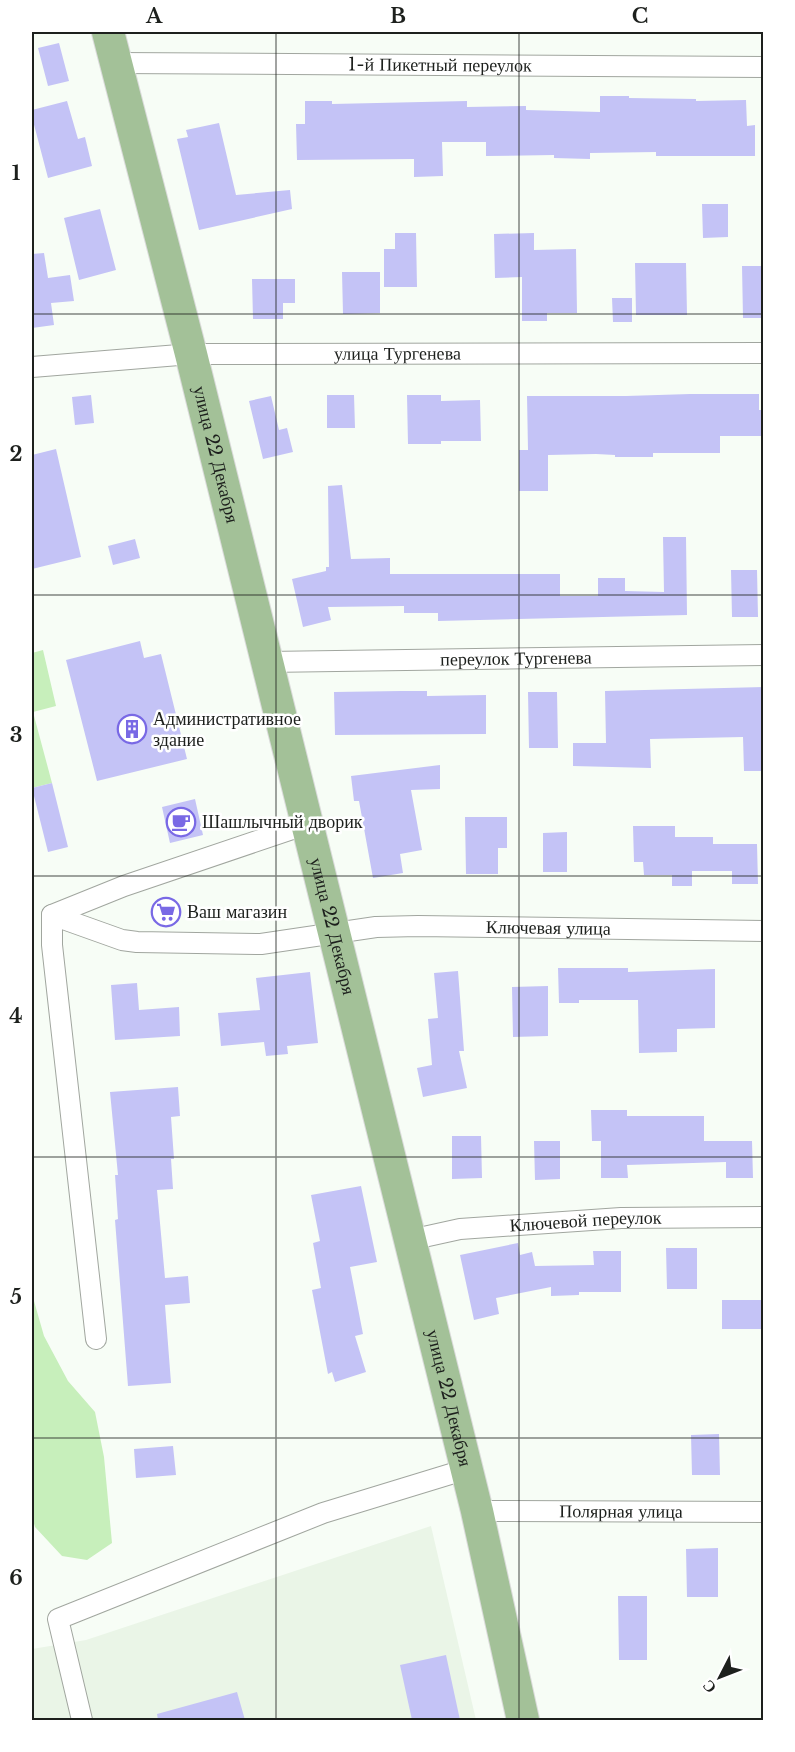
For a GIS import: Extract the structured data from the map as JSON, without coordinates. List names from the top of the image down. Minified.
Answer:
{"streets":{"main road":["улица 22 Декабря"],"street":["1-й Пикетный переулок","улица Тургенева","переулок Тургенева","Ключевая улица","Ключевой переулок","Полярная улица"]},"crossings":[["1-й Пикетный переулок","улица 22 Декабря"],["улица Тургенева","улица 22 Декабря"],["улица 22 Декабря","переулок Тургенева"],["улица 22 Декабря","Ключевая улица"],["улица 22 Декабря","Ключевой переулок"],["улица 22 Декабря","Полярная улица"]],"places":{"building":["Административное здание"],"cafe":["Шашлычный дворик"],"supermarket":["Ваш магазин"]},"north":"bottom left","grid":{"columns":["A","B","C"],"rows":["1","2","3","4","5","6"]}}
